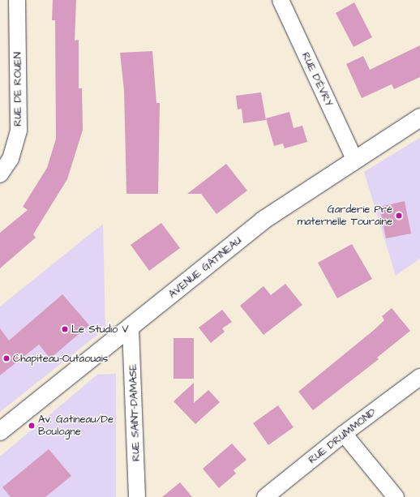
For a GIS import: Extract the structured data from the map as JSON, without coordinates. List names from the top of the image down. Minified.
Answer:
{"streets":{"street":["RUE D'ÉVRY","RUE DE ROUEN","AVENUE GATINEAU","RUE SAINT-DAMASE","RUE DRUMMOND"]},"crossings":[["RUE D'ÉVRY","AVENUE GATINEAU"],["AVENUE GATINEAU","RUE SAINT-DAMASE"]],"places":["Garderie Pré maternelle Touraine","Le Studio V","Chapiteau-Outaouais","Av. Gatineau/De Boulogne"]}
